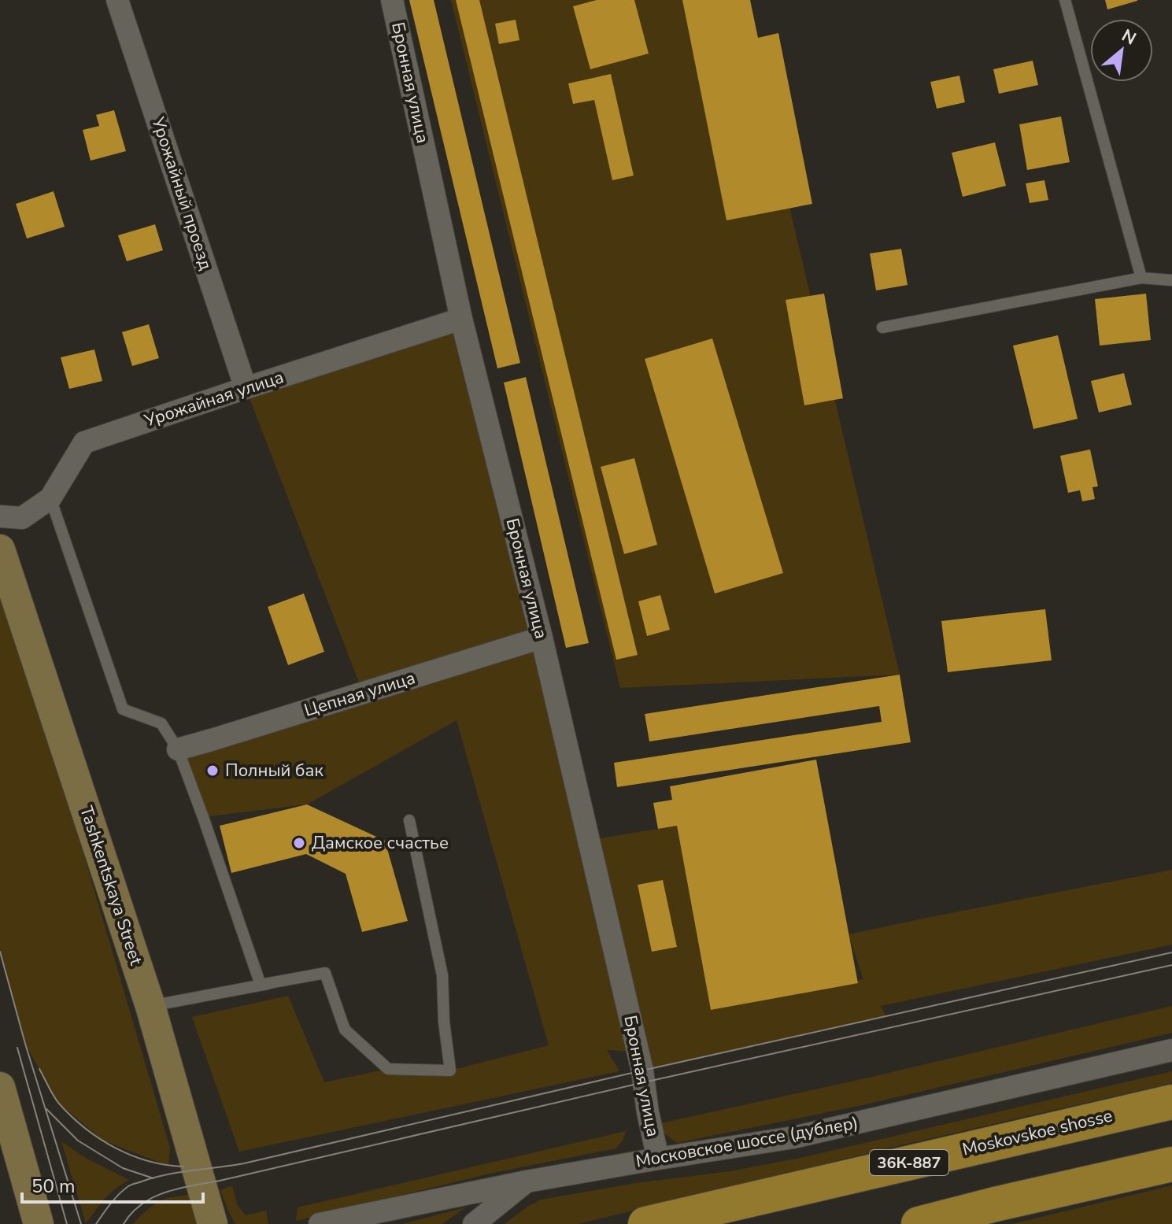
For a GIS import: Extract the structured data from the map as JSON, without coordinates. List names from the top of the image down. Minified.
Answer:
{"streets":{"main road":["Tashkentskaya Street","Moskovskoe shosse","36К-887"],"street":["Бронная улица","Урожайный проезд","Урожайная улица","Цепная улица","Московское шоссе (дублер)"]},"crossings":[["Бронная улица","Урожайная улица"],["Бронная улица","Цепная улица"],["Бронная улица","Московское шоссе (дублер)"],["Урожайный проезд","Урожайная улица"]],"places":["Полный бак","Дамское счастье"],"scale_bar":"50 m","north":"top right"}
